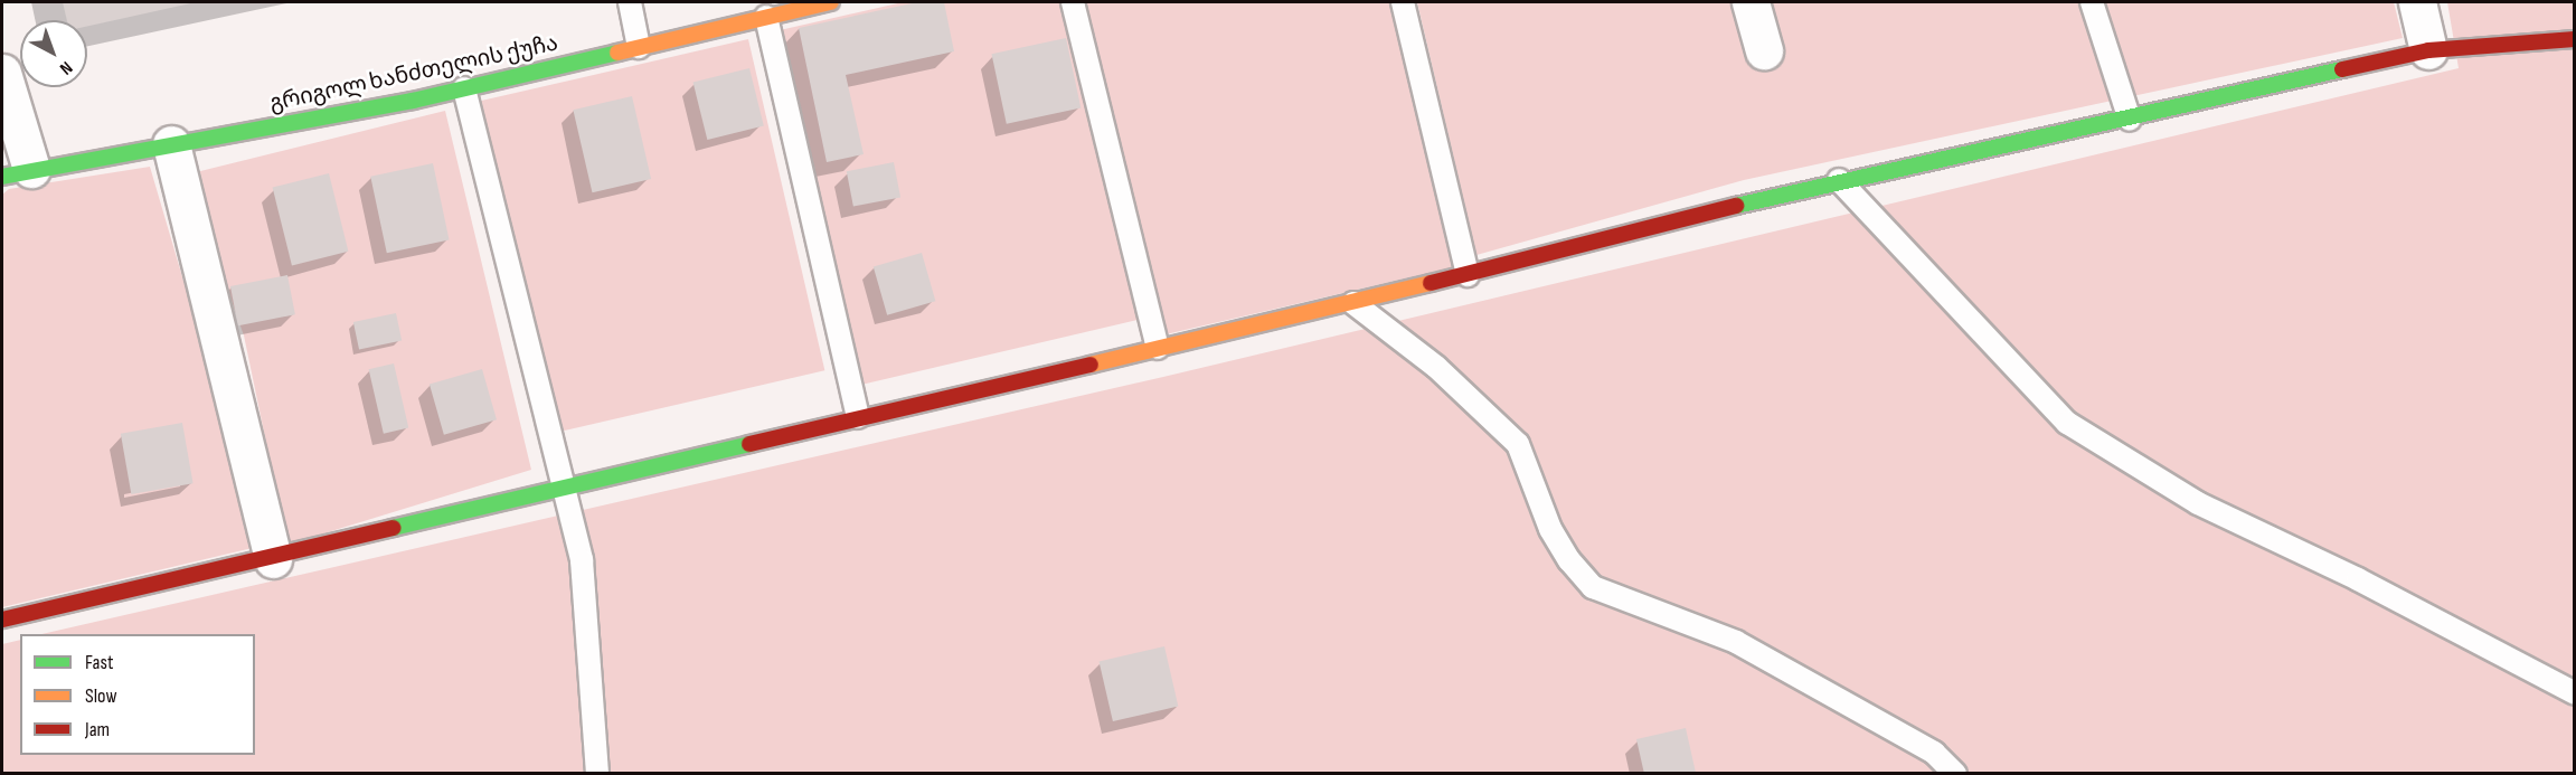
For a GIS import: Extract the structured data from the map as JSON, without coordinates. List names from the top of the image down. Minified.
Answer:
{"streets":{"street":["გრიგოლ ხანძთელის ქუჩა"]},"legend":["Fast","Slow","Jam"],"north":"bottom right"}
